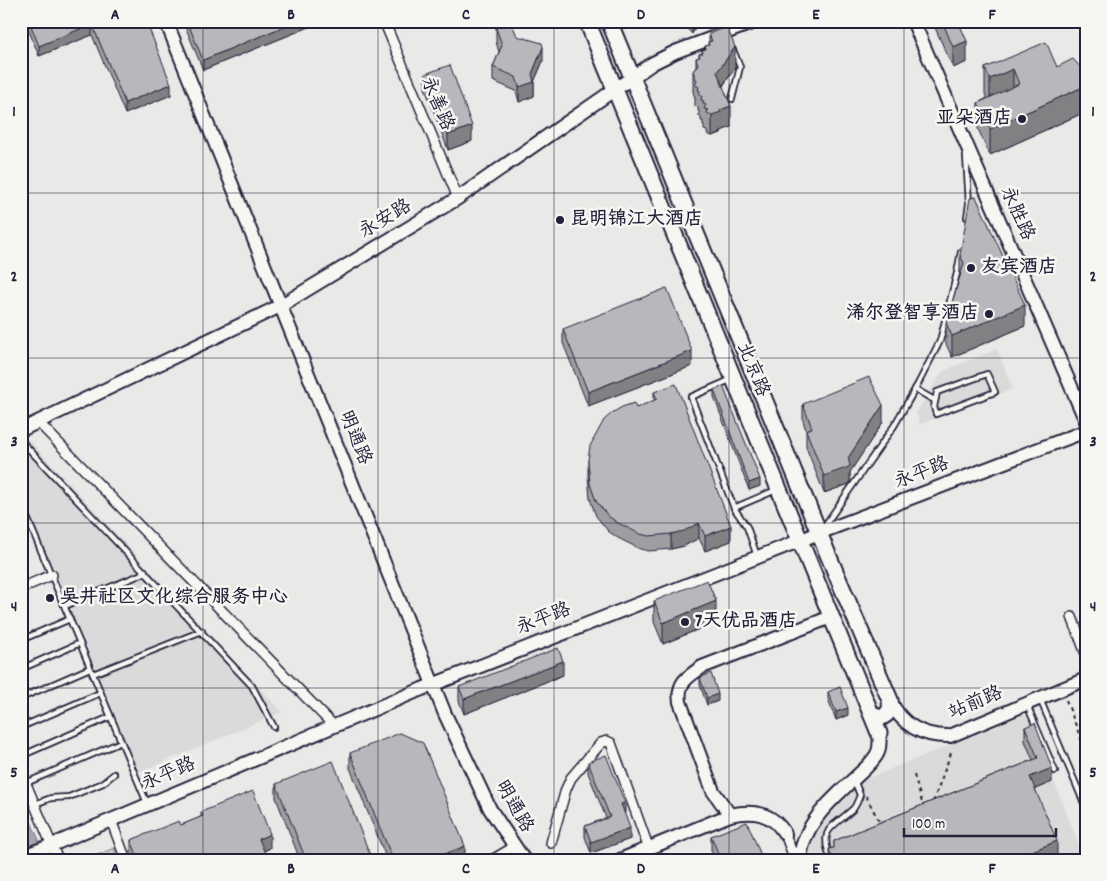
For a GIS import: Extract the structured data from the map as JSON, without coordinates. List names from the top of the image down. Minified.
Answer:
{"streets":{"main road":["北京路"],"street":["永善路","永胜路","永安路","明通路","永平路","站前路"]},"crossings":[["永善路","永安路"],["永安路","北京路"],["永安路","明通路"],["北京路","永平路"],["北京路","站前路"],["明通路","永平路"]],"places":["亚朵酒店","昆明锦江大酒店","友宾酒店","浠尔登智享酒店","吴井社区文化综合服务中心","7天优品酒店"],"scale_bar":"100 m","grid":{"columns":["A","B","C","D","E","F"],"rows":["1","2","3","4","5"]}}
